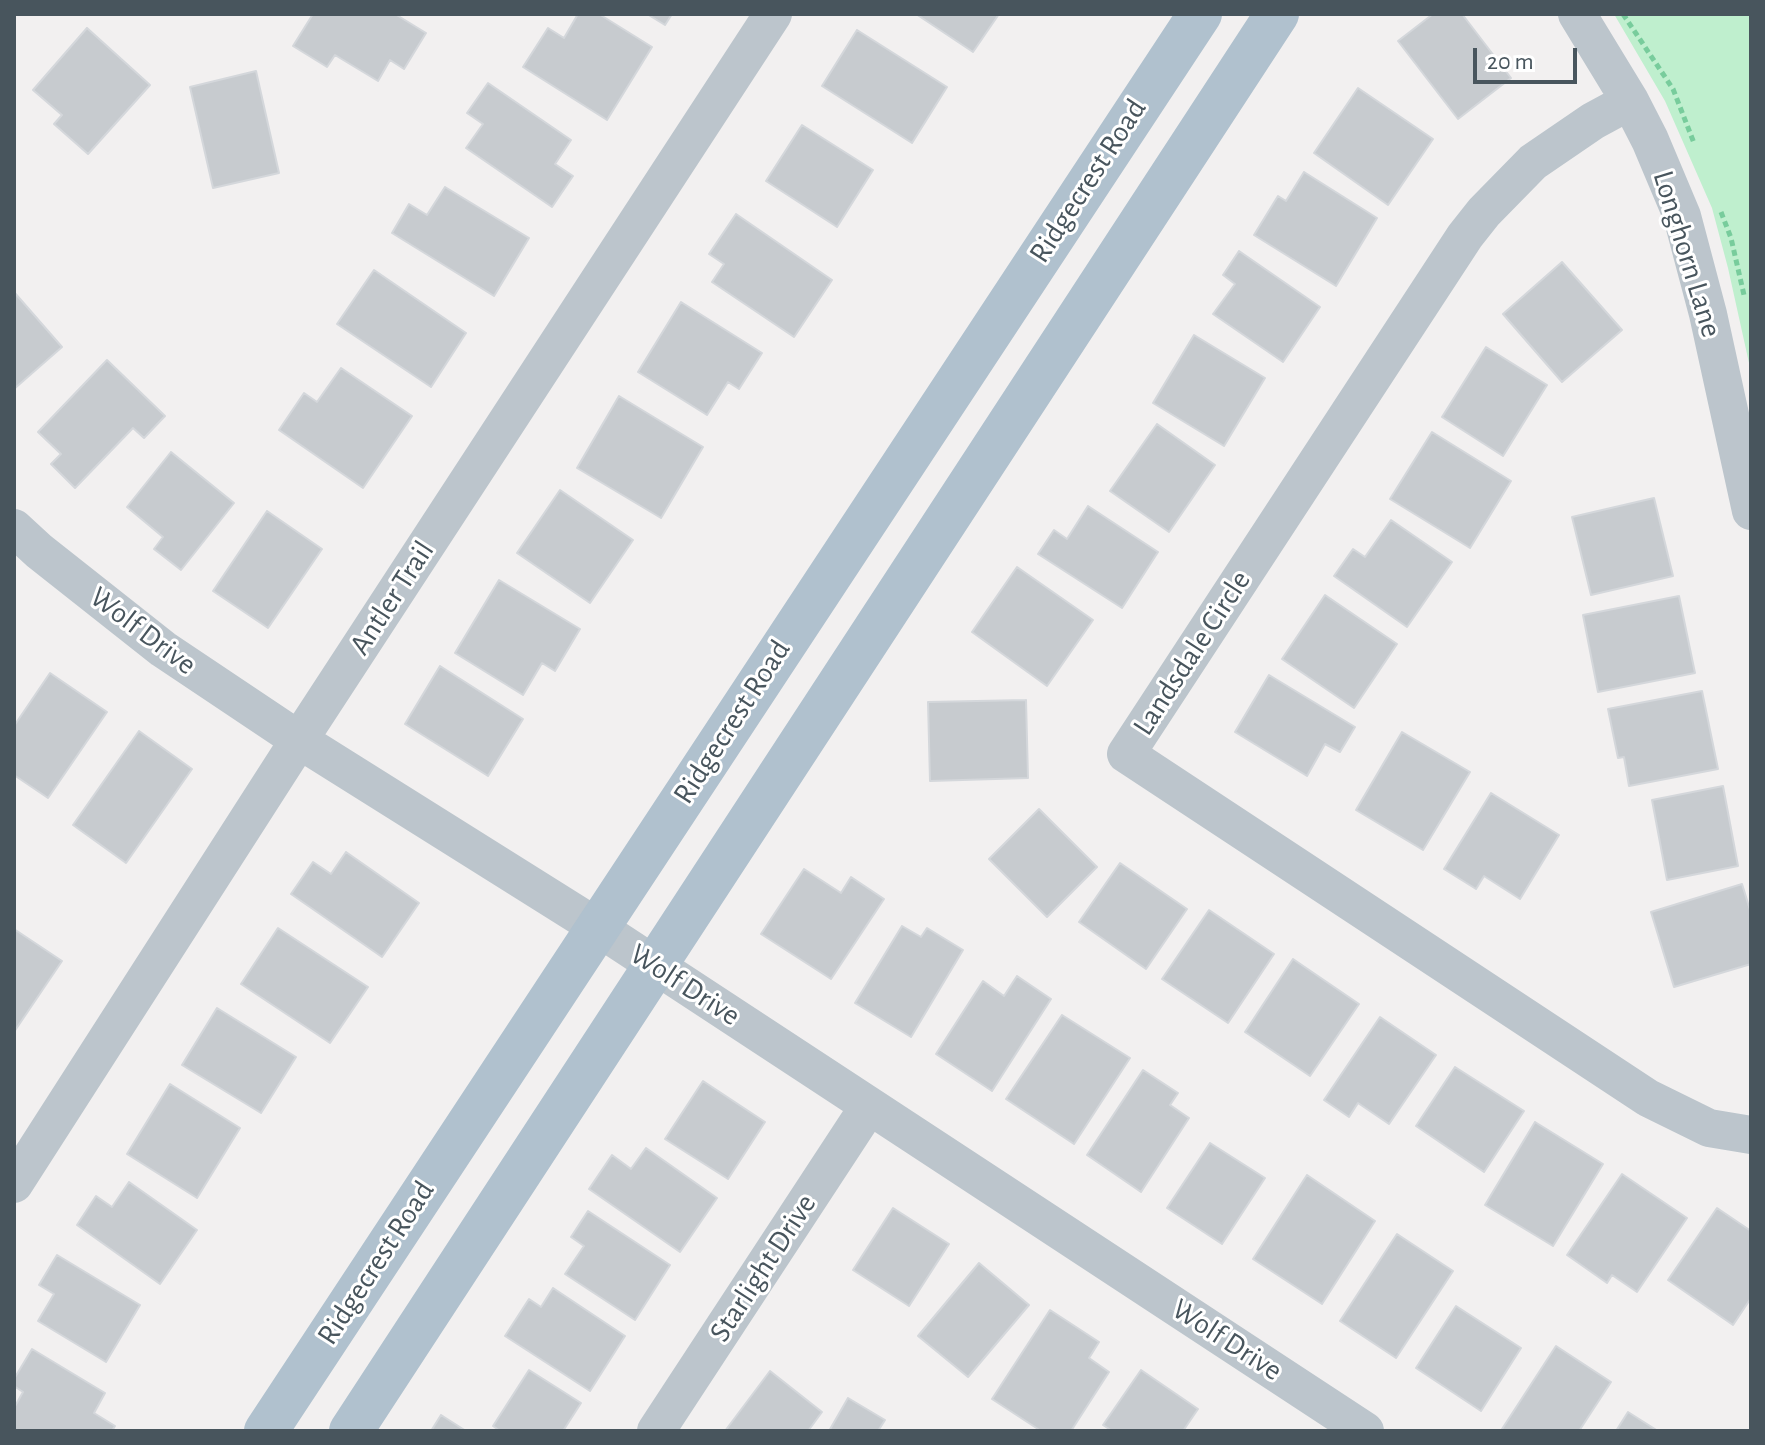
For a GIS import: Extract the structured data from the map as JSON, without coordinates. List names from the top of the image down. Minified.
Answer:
{"streets":{"main road":["Ridgecrest Road"],"street":["Longhorn Lane","Antler Trail","Wolf Drive","Landsdale Circle","Starlight Drive"]},"crossings":[["Ridgecrest Road","Wolf Drive"],["Longhorn Lane","Landsdale Circle"],["Antler Trail","Wolf Drive"],["Wolf Drive","Starlight Drive"]],"scale_bar":"20 m"}
